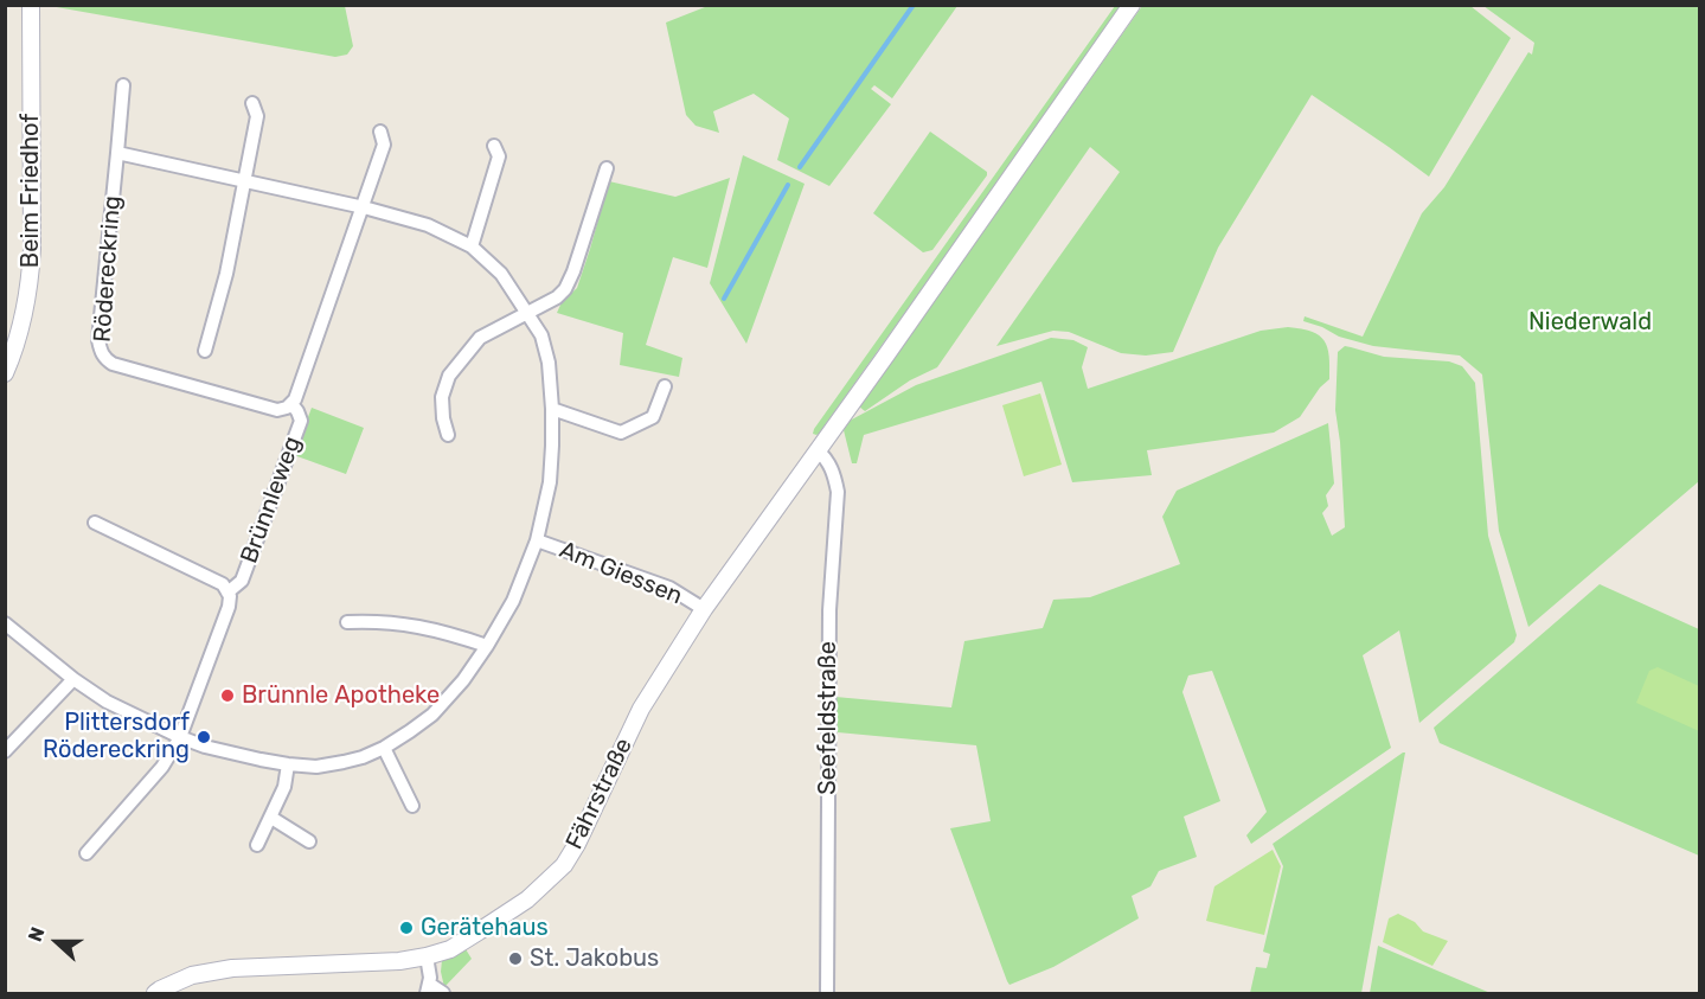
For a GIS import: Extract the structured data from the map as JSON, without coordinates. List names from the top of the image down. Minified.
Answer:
{"streets":{"main road":["Beim Friedhof","Fährstraße"],"street":["Rödereckring","Brünnleweg","Am Giessen","Seefeldstraße"]},"crossings":[["Rödereckring","Brünnleweg"],["Am Giessen","Fährstraße"],["Seefeldstraße","Fährstraße"]],"parks":["Niederwald"],"places":["Brünnle Apotheke","Plittersdorf Rödereckring","Gerätehaus","St. Jakobus"],"north":"left"}
